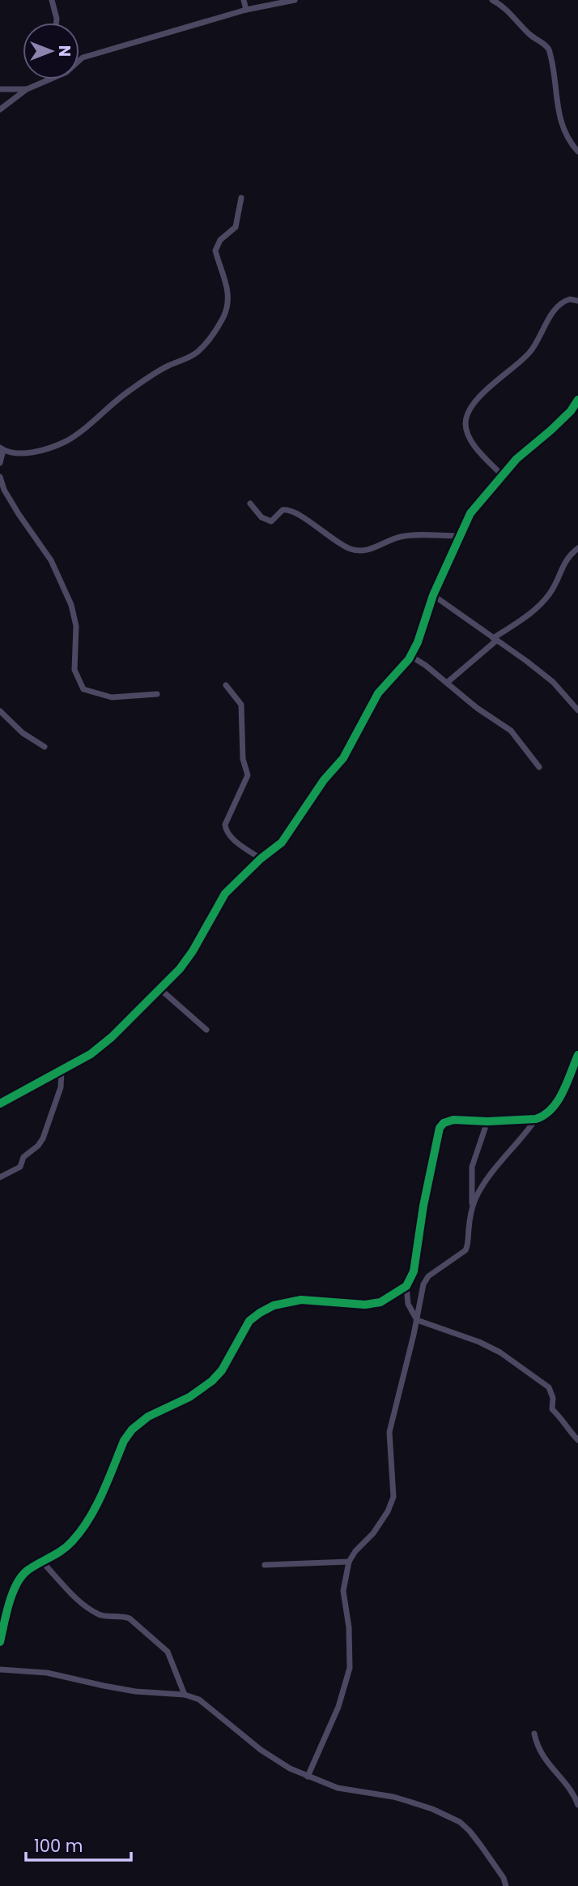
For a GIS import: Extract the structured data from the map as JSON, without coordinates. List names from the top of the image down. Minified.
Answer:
{"scale_bar":"100 m","north":"right"}
